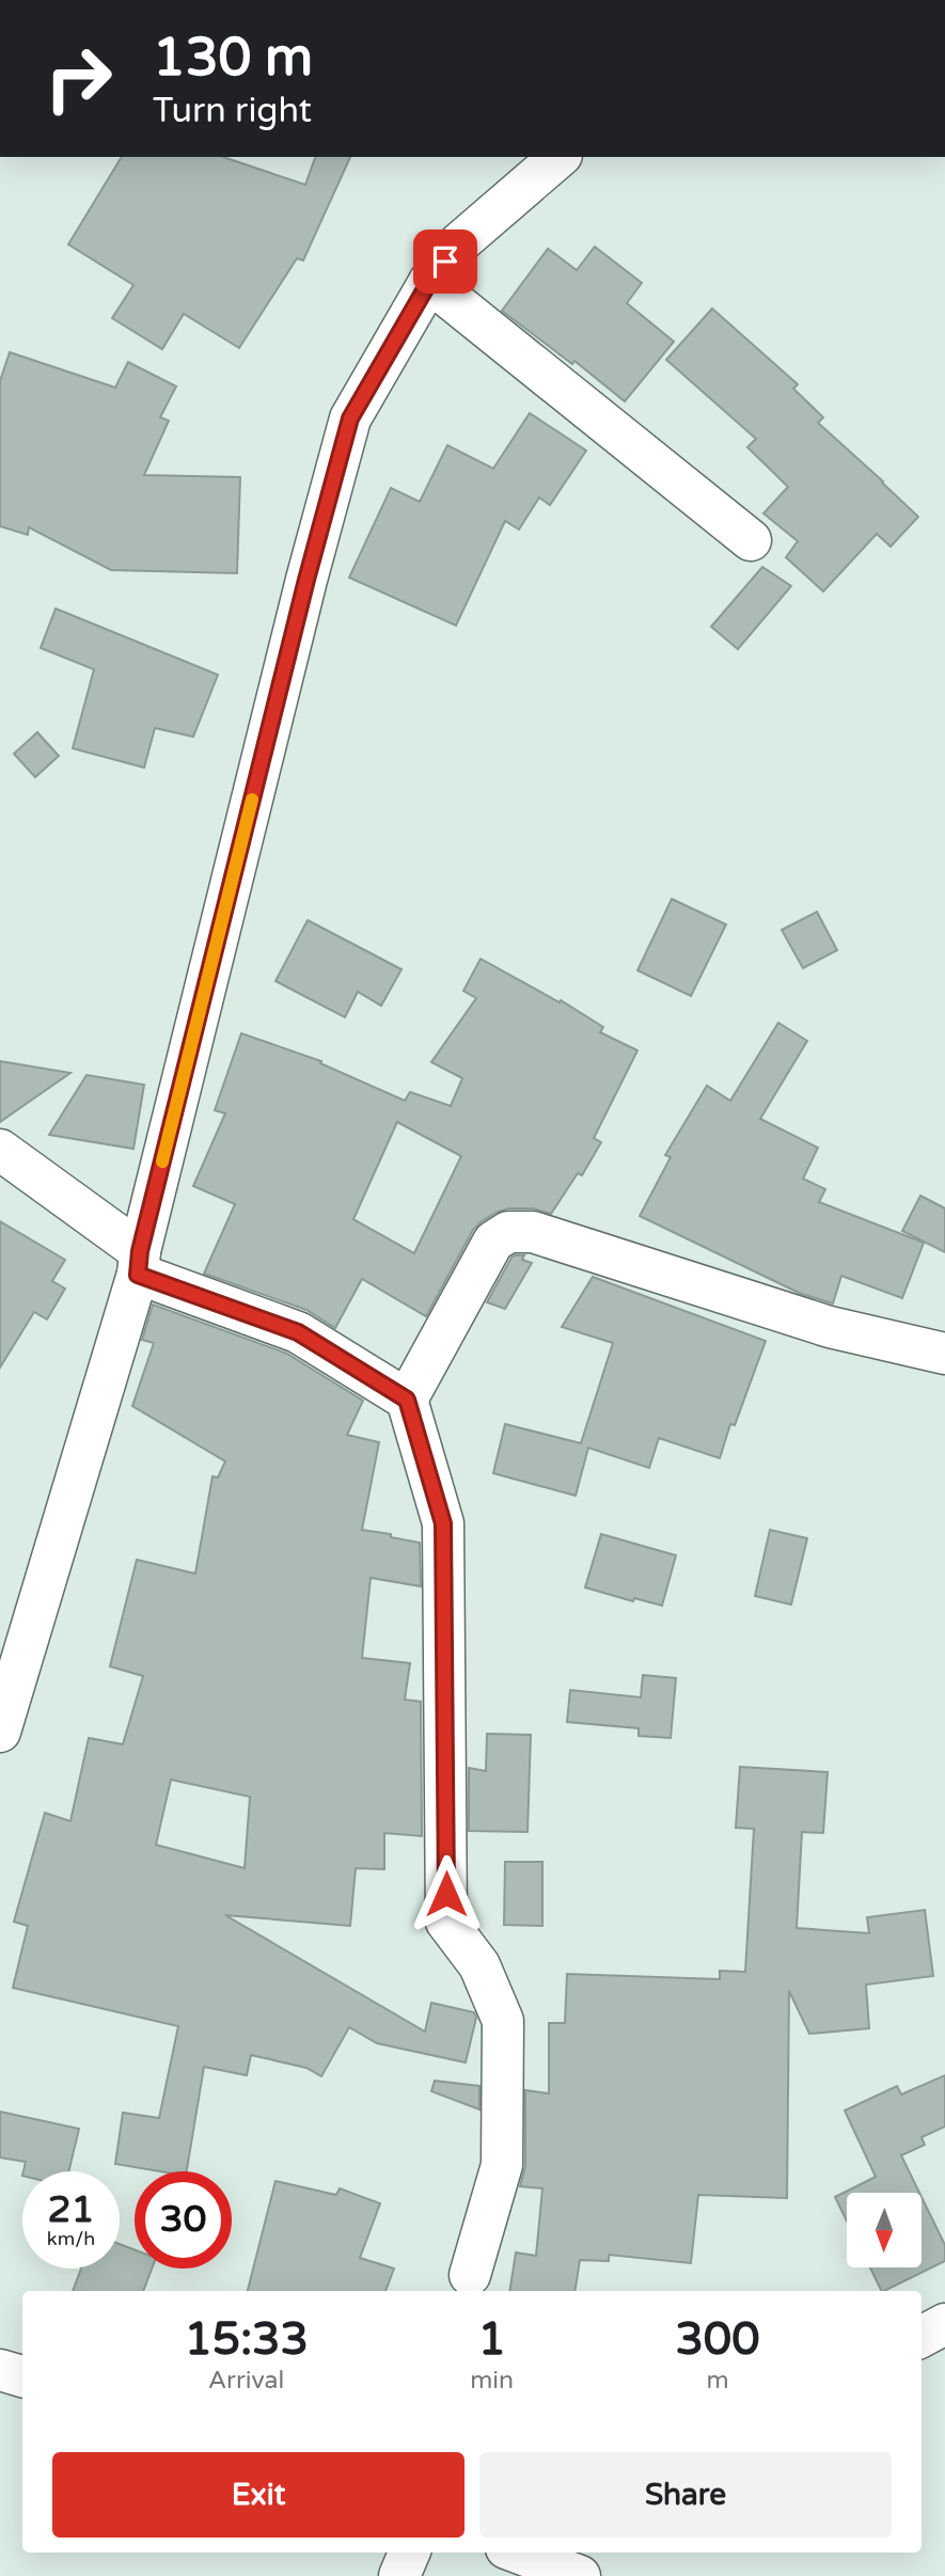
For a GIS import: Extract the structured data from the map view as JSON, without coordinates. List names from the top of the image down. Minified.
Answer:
{"north":"bottom","page":{"turn":["130 m","Turn right"],"speed":"21 km/h","limit":"30","eta":["15:33","Arrival","1","min","300","m"],"buttons":["Exit","Share"]}}
